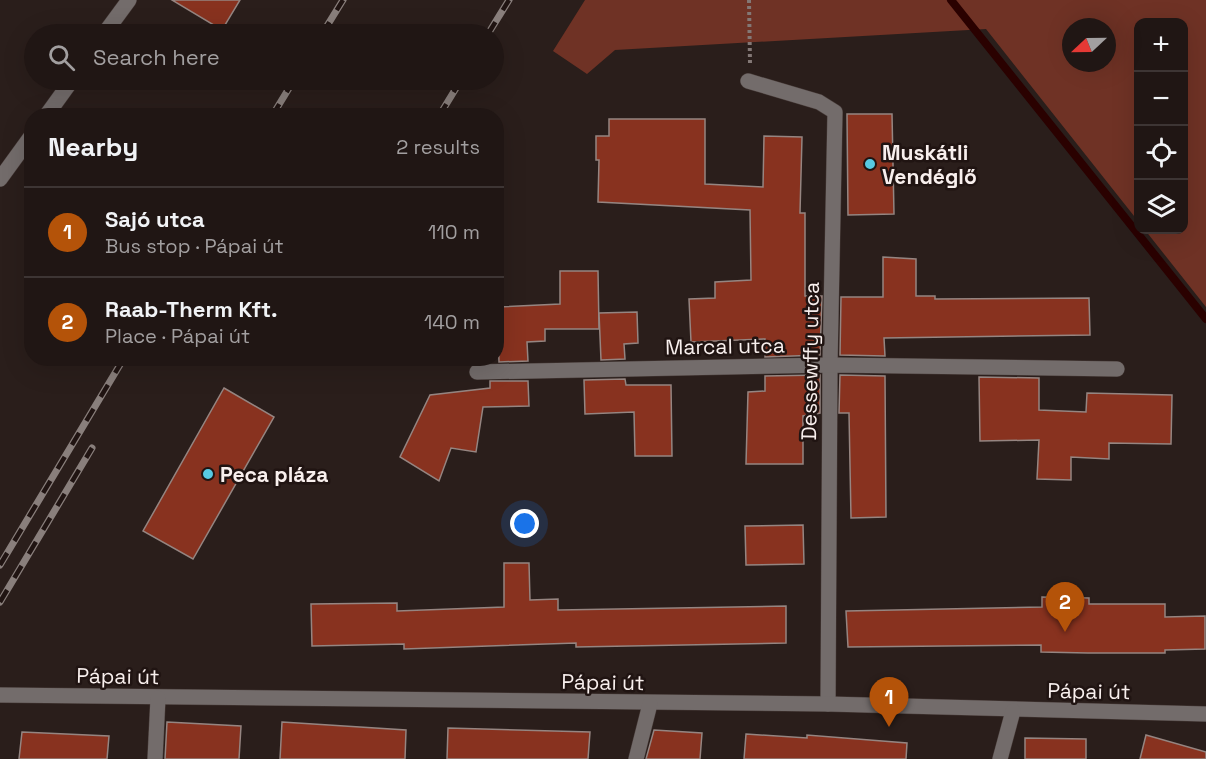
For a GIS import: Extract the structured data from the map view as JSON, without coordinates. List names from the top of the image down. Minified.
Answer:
{"streets":{"street":["Marcal utca","Dessewffy utca","Pápai út"]},"crossings":[["Marcal utca","Dessewffy utca"],["Dessewffy utca","Pápai út"]],"places":["Muskátli Vendéglő","Peca pláza"],"north":"left","page":{"map_buttons":["+","−"],"search":"Search here","heading":["Nearby","2 results"],"list":[{"mark":"1","name":"Sajó utca","note":"Bus stop · Pápai út","value":"110 m"},{"mark":"2","name":"Raab-Therm Kft.","note":"Place · Pápai út","value":"140 m"}],"pins":["2","1"]}}
